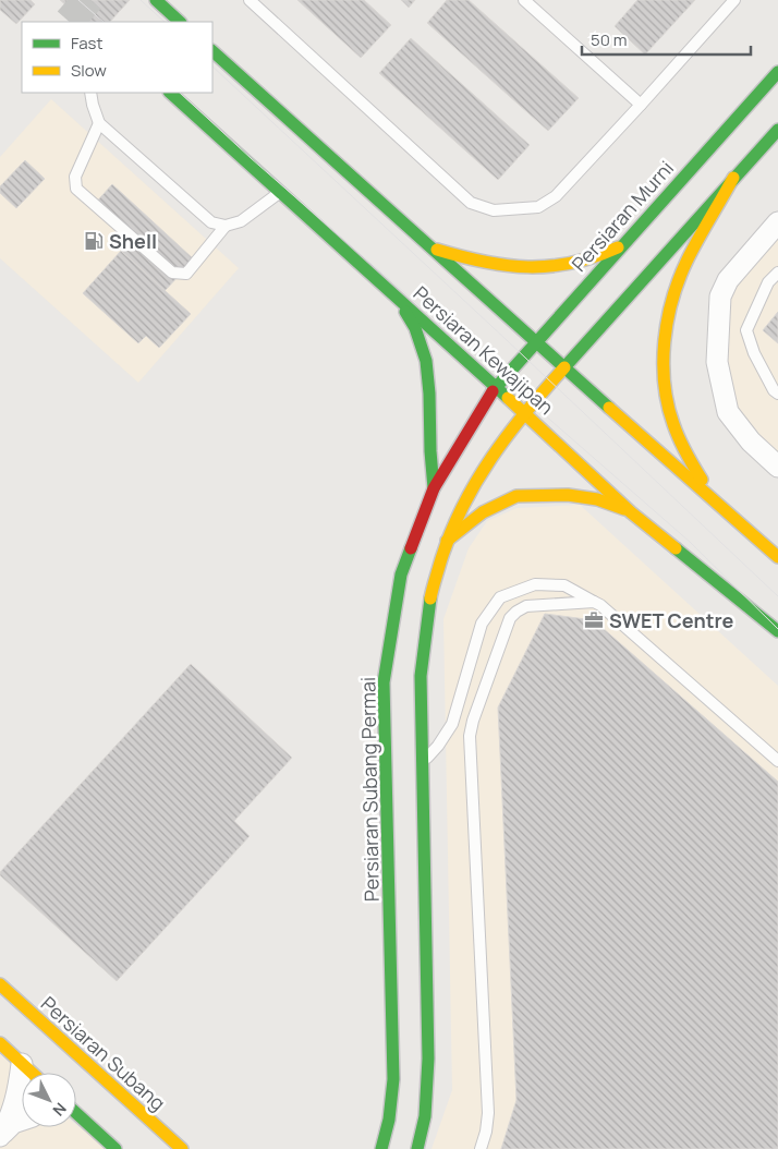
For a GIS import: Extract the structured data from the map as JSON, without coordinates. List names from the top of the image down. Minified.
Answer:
{"streets":{"main road":["Persiaran Murni","Persiaran Kewajipan","Persiaran Subang Permai","Persiaran Subang"]},"crossings":[["Persiaran Murni","Persiaran Kewajipan"],["Persiaran Murni","Persiaran Subang Permai"],["Persiaran Kewajipan","Persiaran Subang Permai"]],"places":{"fuel station":["Shell"],"office":["SWET Centre"]},"legend":["Fast","Slow"],"scale_bar":"50 m","north":"bottom right"}
